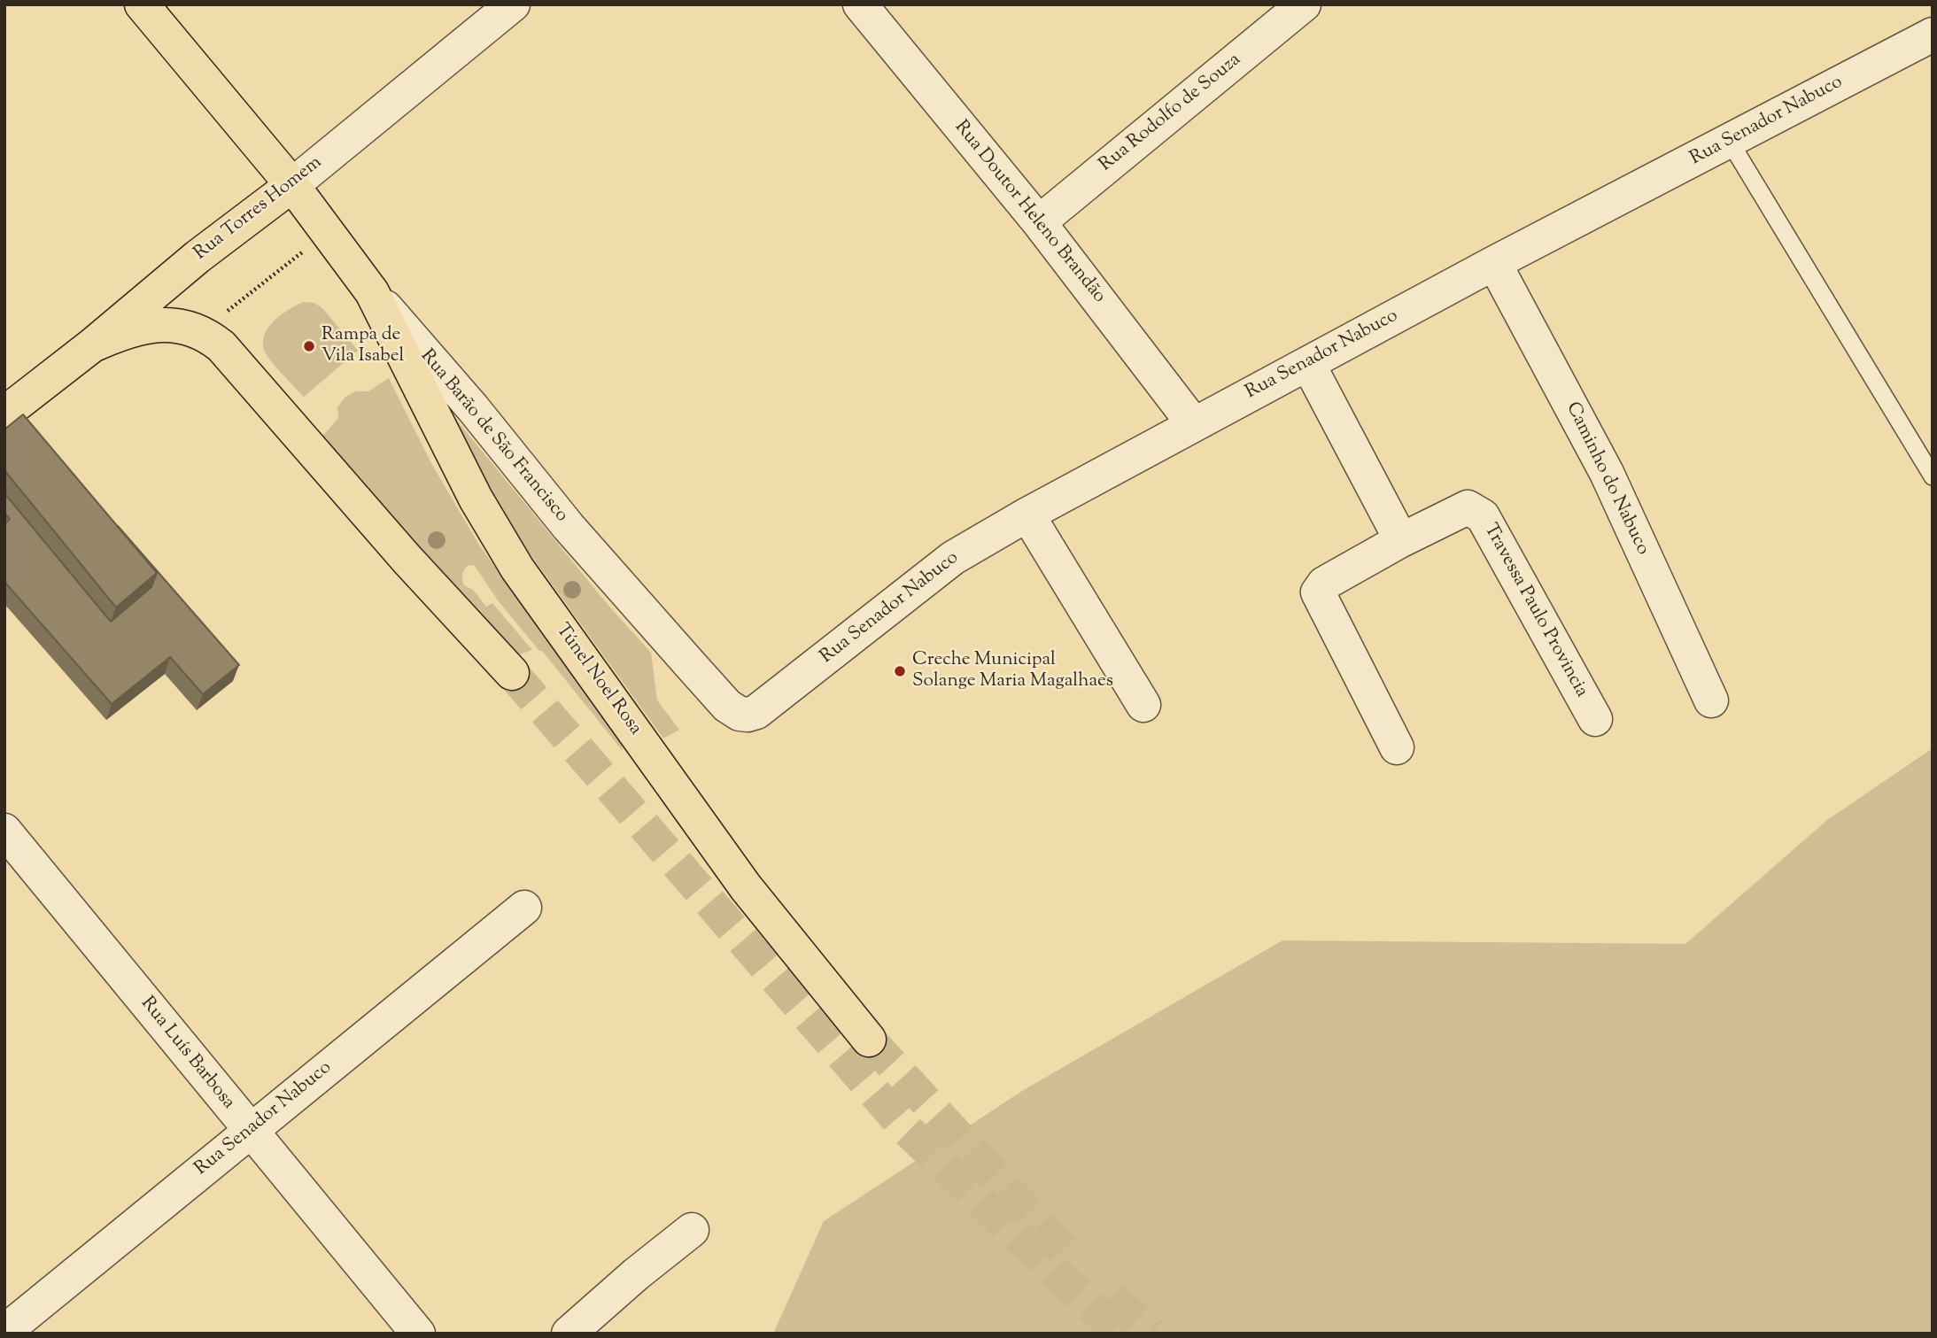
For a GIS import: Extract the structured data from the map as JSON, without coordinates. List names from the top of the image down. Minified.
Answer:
{"streets":{"main road":["Rua Torres Homem","Rua Barão de São Francisco","Túnel Noel Rosa"],"street":["Rua Rodolfo de Souza","Rua Senador Nabuco","Rua Doutor Heleno Brandão","Caminho do Nabuco","Travessa Paulo Provincia","Rua Luís Barbosa"]},"crossings":[["Rua Rodolfo de Souza","Rua Doutor Heleno Brandão"],["Rua Senador Nabuco","Rua Doutor Heleno Brandão"],["Rua Senador Nabuco","Rua Barão de São Francisco"],["Rua Senador Nabuco","Caminho do Nabuco"],["Rua Senador Nabuco","Rua Luís Barbosa"],["Rua Torres Homem","Rua Barão de São Francisco"],["Rua Barão de São Francisco","Túnel Noel Rosa"]],"places":["Rampa de Vila Isabel","Creche Municipal Solange Maria Magalhaes"]}
